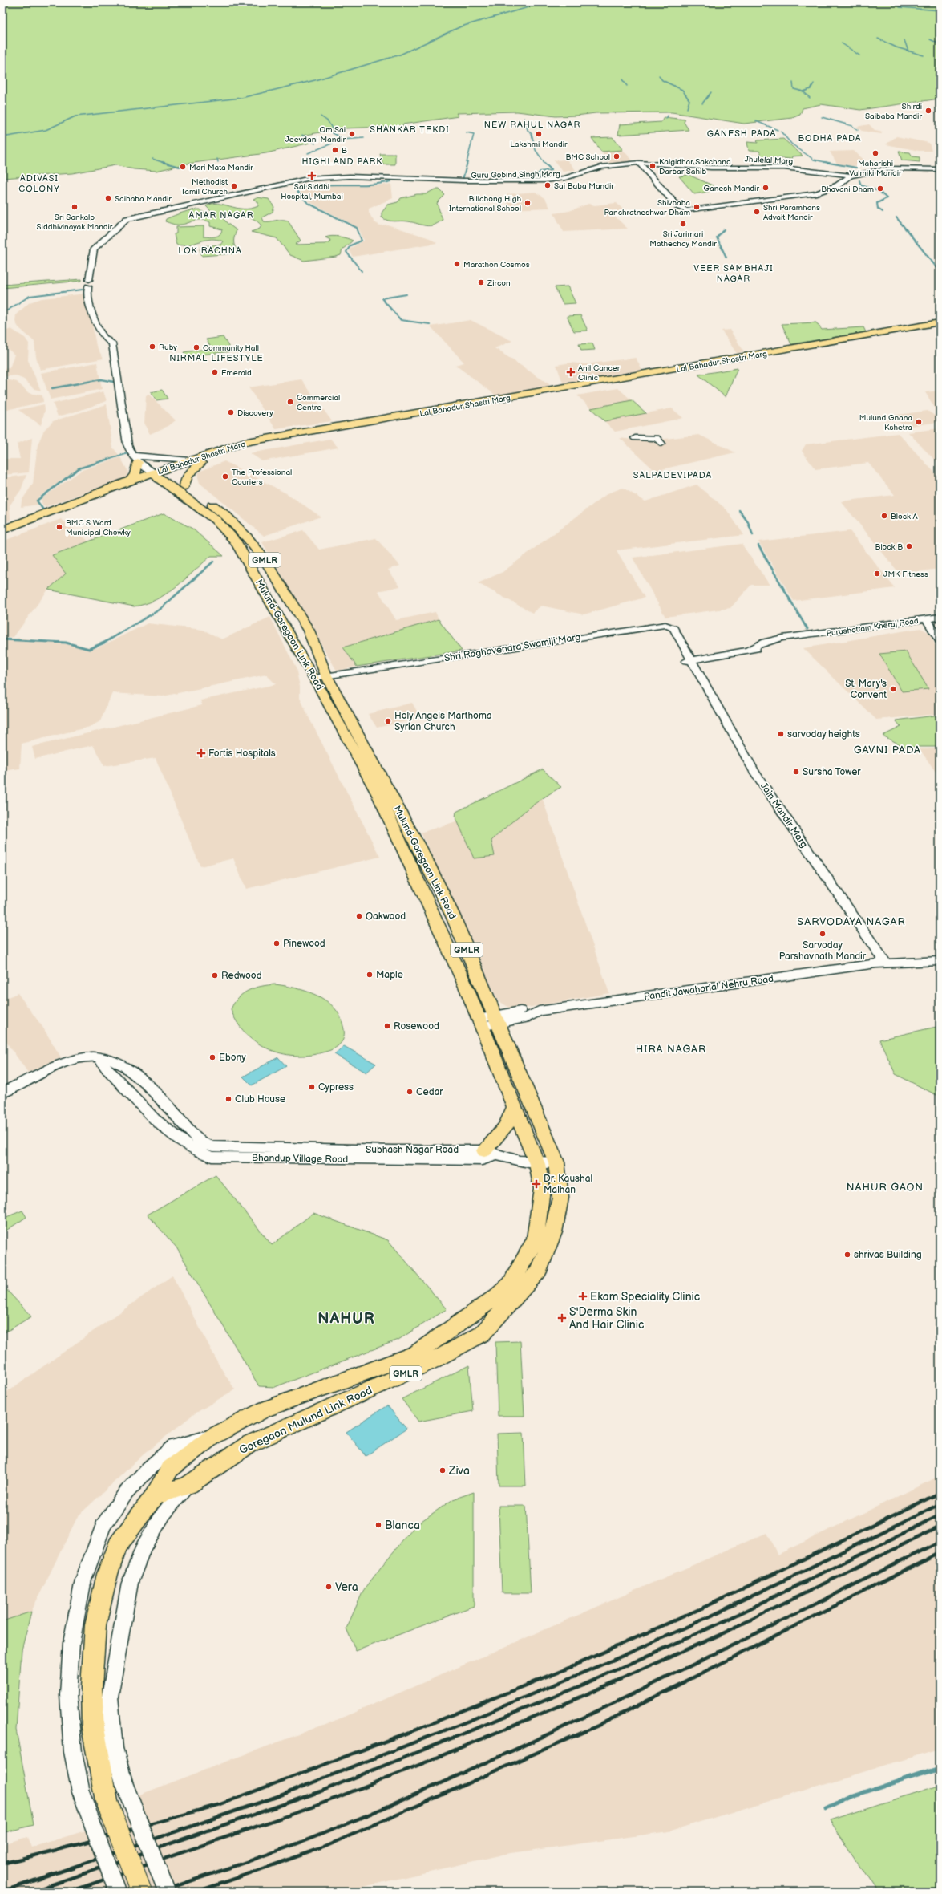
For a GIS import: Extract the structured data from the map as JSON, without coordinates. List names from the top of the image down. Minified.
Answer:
{"streets":{"main road":["Lal Bahadur Shastri Marg","GMLR","Mulund-Goregaon Link Road","Goregaon Mulund Link Road"],"street":["Jhulelal Marg","Guru Gobind Singh Marg","Purushottam Kheraj Road","Shri Raghavendra Swamiji Marg","Jain Mandir Marg","Pandit Jawaharlal Nehru Road","Bhandup Village Road"]},"crossings":[["Jhulelal Marg","Guru Gobind Singh Marg"],["Lal Bahadur Shastri Marg","Mulund-Goregaon Link Road"],["Purushottam Kheraj Road","Shri Raghavendra Swamiji Marg"],["Purushottam Kheraj Road","Jain Mandir Marg"],["Mulund-Goregaon Link Road","Shri Raghavendra Swamiji Marg"],["Mulund-Goregaon Link Road","Pandit Jawaharlal Nehru Road"],["Mulund-Goregaon Link Road","Goregaon Mulund Link Road"],["Shri Raghavendra Swamiji Marg","Jain Mandir Marg"],["Jain Mandir Marg","Pandit Jawaharlal Nehru Road"],["Pandit Jawaharlal Nehru Road","Goregaon Mulund Link Road"],["Bhandup Village Road","Goregaon Mulund Link Road"]],"districts":["NEW RAHUL NAGAR","SHANKAR TEKDI","GANESH PADA","BODHA PADA","HIGHLAND PARK","ADIVASI COLONY","AMAR NAGAR","LOK RACHNA","VEER SAMBHAJI NAGAR","NIRMAL LIFESTYLE","SALPADEVIPADA","GAVNI PADA","SARVODAYA NAGAR","HIRA NAGAR","NAHUR GAON","NAHUR"],"places":{"other":["Shirdi Saibaba Mandir","Om Sai Jeevdani Mandir","Lakshmi Mandir","B","Maharishi Valmiki Mandir","BMC School","Kalgidhar Sakchand Darbar Sahib","Mari Mata Mandir","Sai Baba Mandir","Methodist Tamil Church","Ganesh Mandir","Bhavani Dham","Saibaba Mandir","Billabong High International School","Sri Sankalp Siddhivinayak Mandir","Shivbaba Panchratneshwar Dham","Shri Paramhans Advait Mandir","Sri Jarimari Mathechay Mandir","Marathon Cosmos","Zircon","Ruby","Community Hall","Emerald","Commercial Centre","Discovery","Mulund Gnana Kshetra","The Professional Couriers","Block A","BMC S Ward Municipal Chowky","Block B","JMK Fitness","St. Mary's Convent","Holy Angels Marthoma Syrian Church","sarvoday heights","Sursha Tower","Oakwood","Sarvoday Parshavnath Mandir","Pinewood","Maple","Redwood","Rosewood","Ebony","Cypress","Cedar","Club House","shrivas Building","Ziva","Blanca","Vera"],"health":["Sai Siddhi Hospital, Mumbai","Anil Cancer Clinic","Fortis Hospitals","Dr. Kaushal Malhan","Ekam Speciality Clinic","S'Derma Skin And Hair Clinic"]}}
